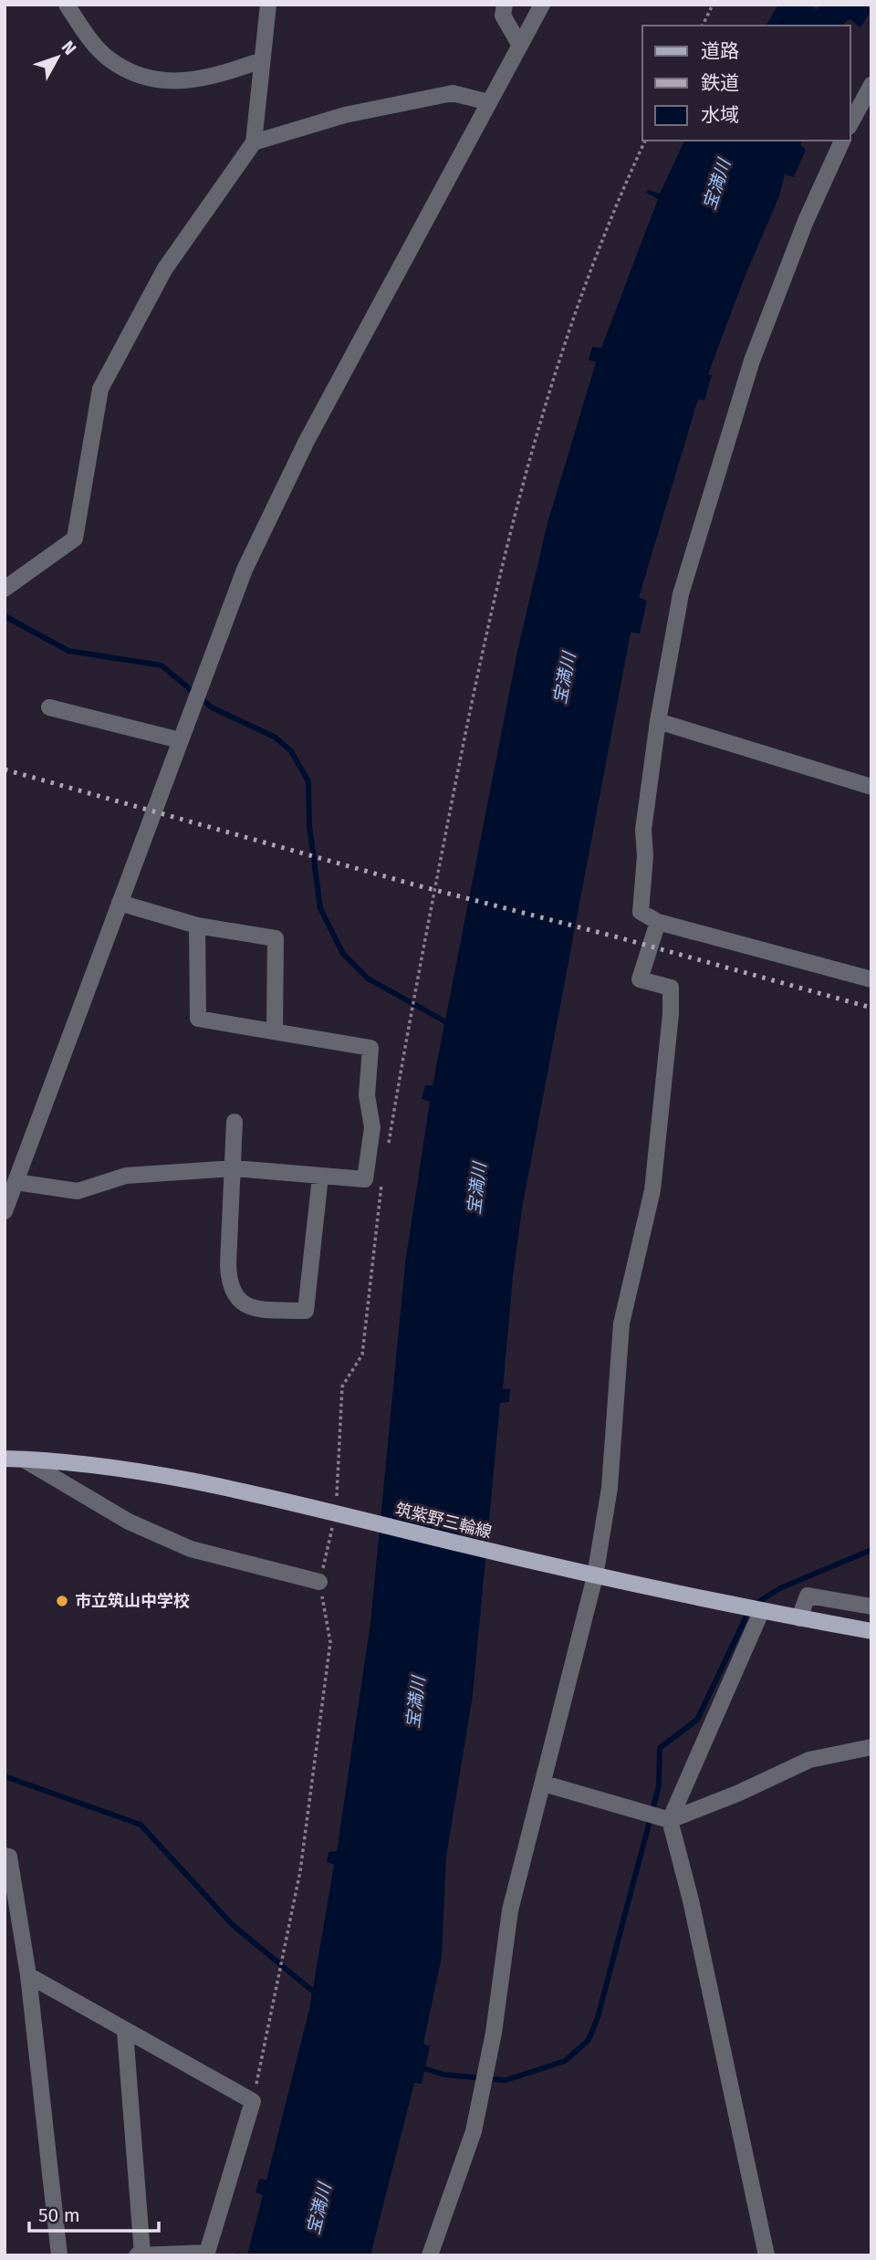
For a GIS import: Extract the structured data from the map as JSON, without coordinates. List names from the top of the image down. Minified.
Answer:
{"streets":{"main road":["筑紫野三輪線"]},"water":["宝満川"],"places":["市立筑山中学校"],"legend":["道路","鉄道","水域"],"scale_bar":"50 m","north":"top right"}
